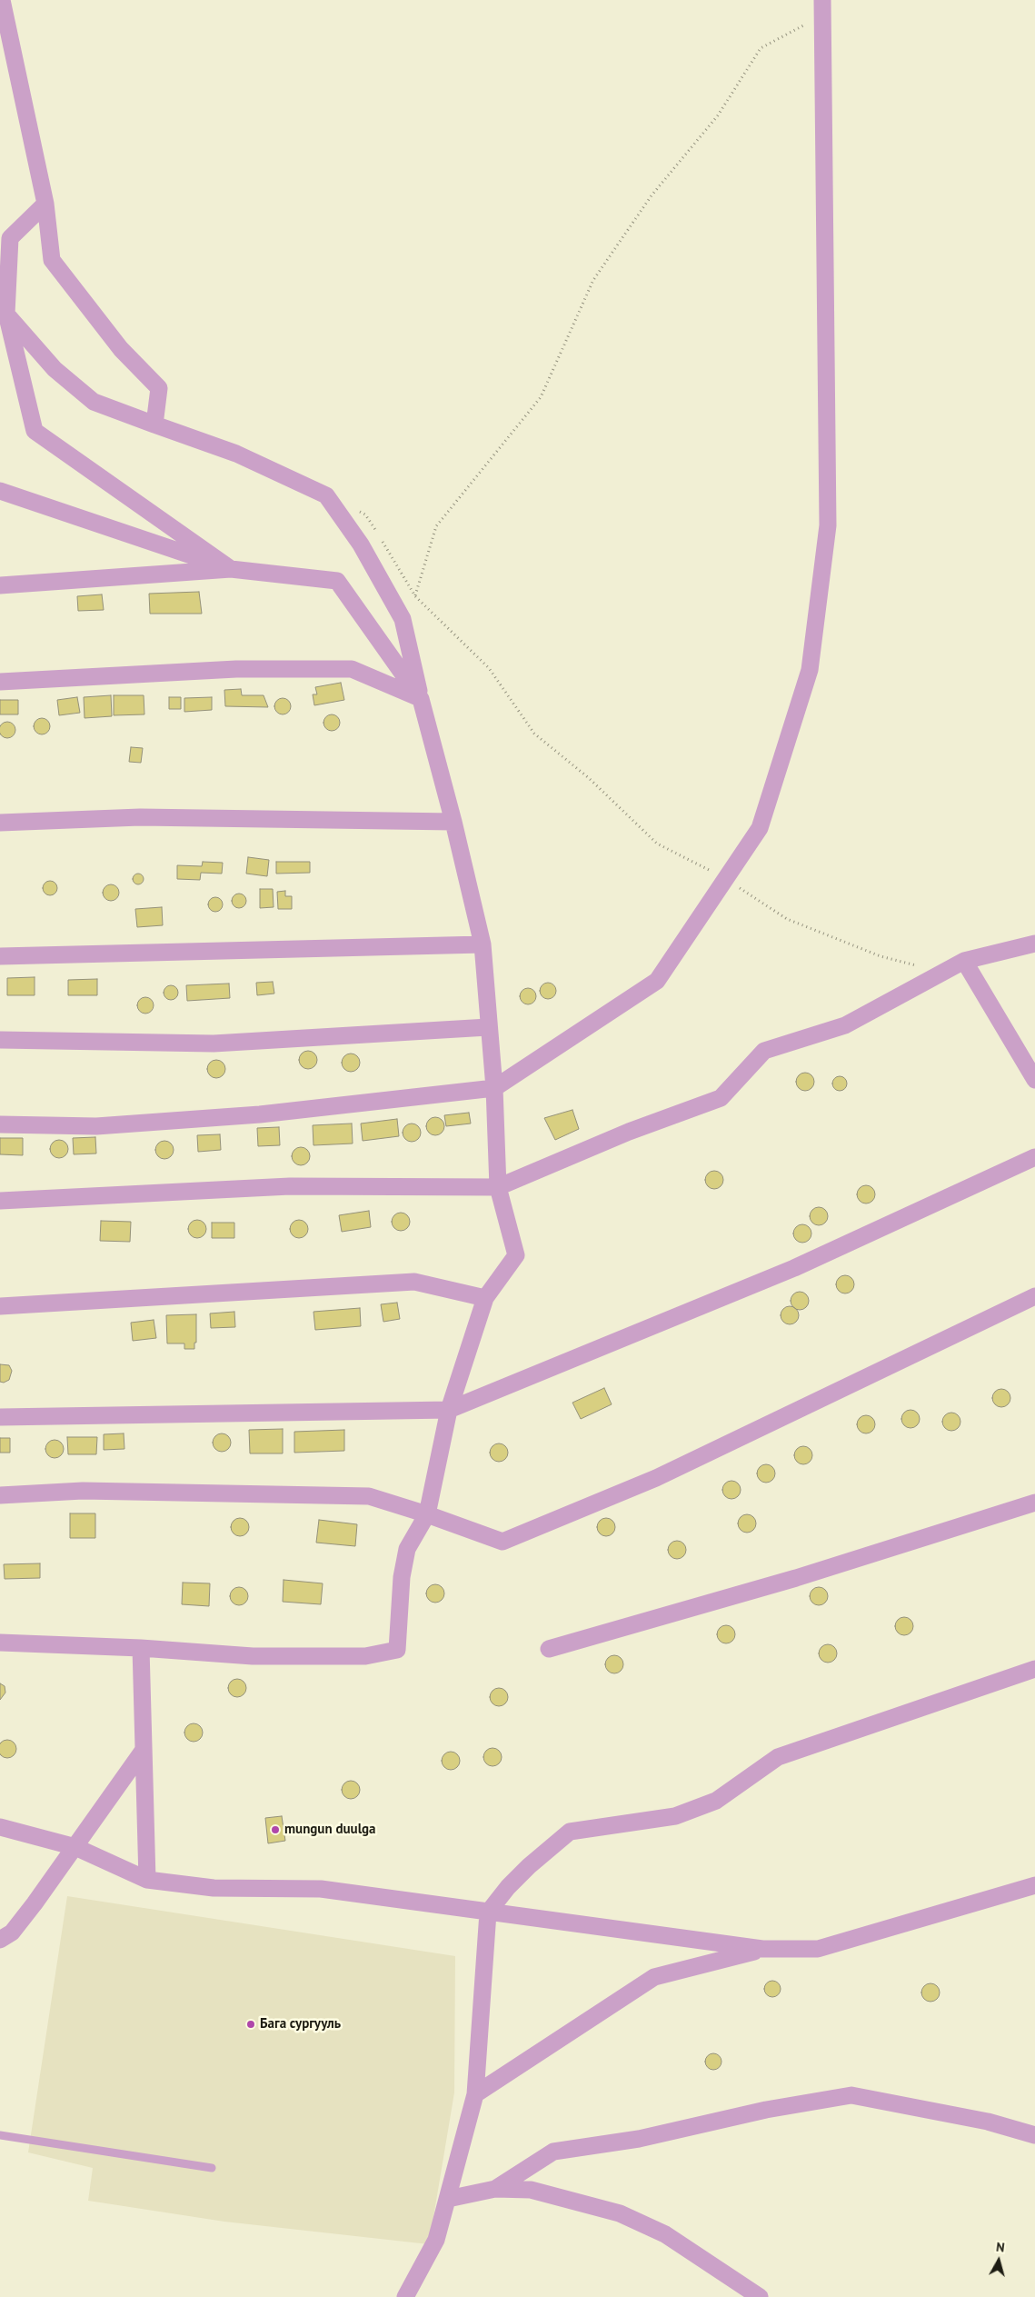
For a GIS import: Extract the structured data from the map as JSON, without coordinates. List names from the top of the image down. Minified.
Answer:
{"places":["mungun duulga","Бага сургууль"],"north":"top"}
